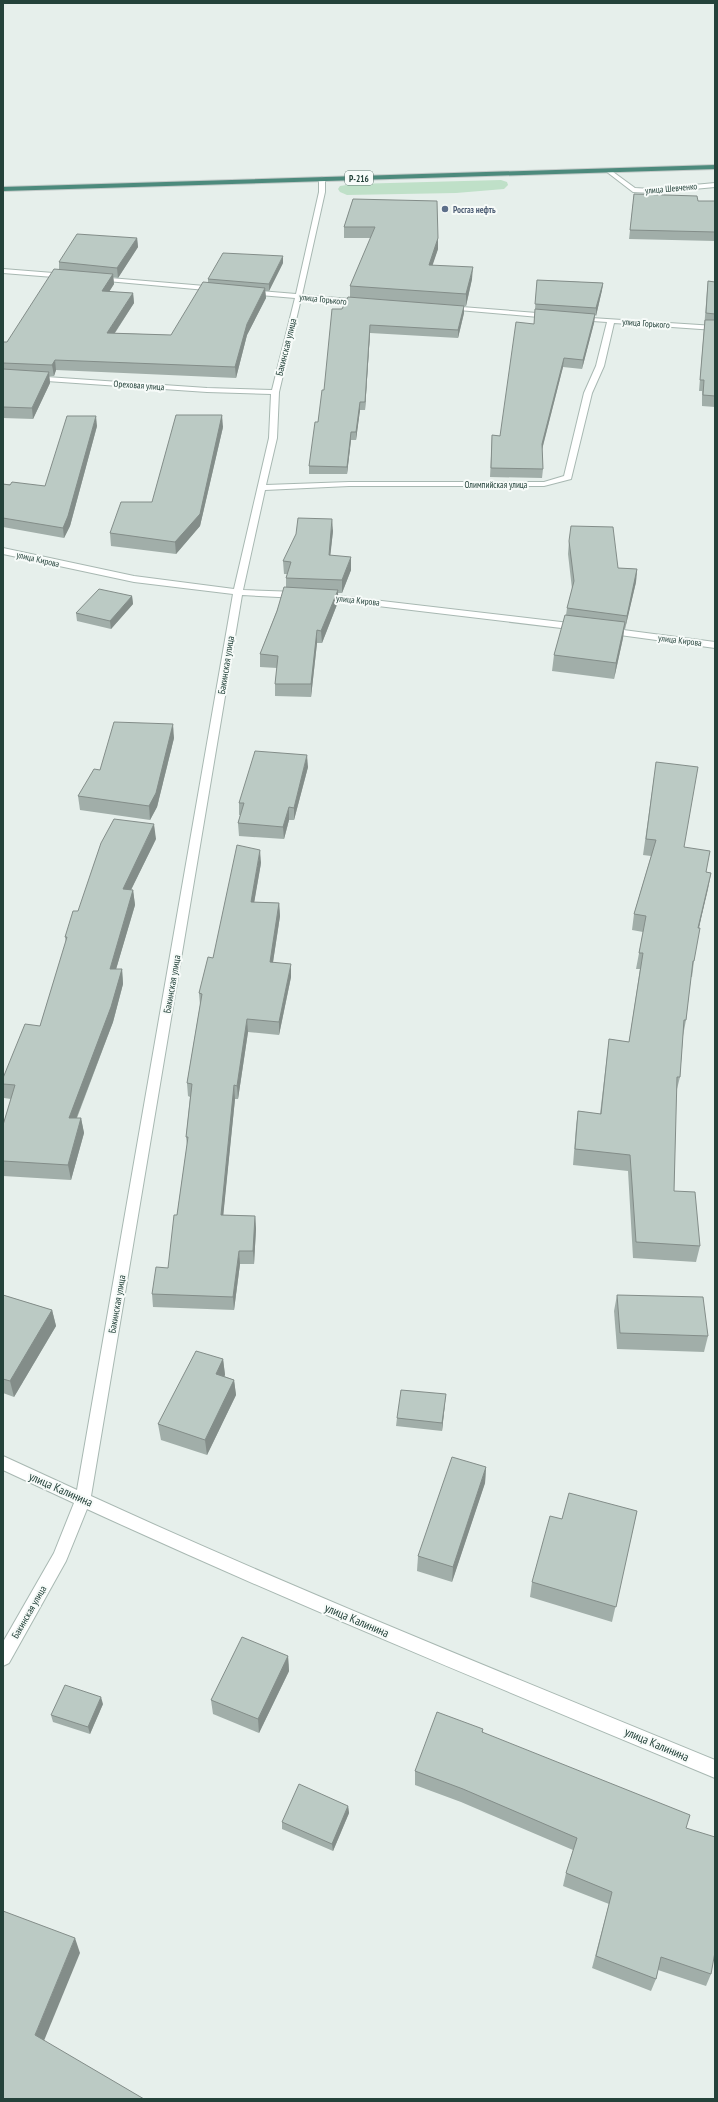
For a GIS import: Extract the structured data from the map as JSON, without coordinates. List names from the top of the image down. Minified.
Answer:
{"streets":{"highway":["Р-216"],"street":["улица Шевченко","улица Горького","Бакинская улица","Ореховая улица","Олимпийская улица","улица Кирова","улица Калинина"]},"crossings":[["Р-216","улица Шевченко"],["Р-216","Бакинская улица"],["улица Горького","Бакинская улица"],["улица Горького","Олимпийская улица"],["Бакинская улица","Ореховая улица"],["Бакинская улица","Олимпийская улица"],["Бакинская улица","улица Кирова"],["Бакинская улица","улица Калинина"]],"places":["Росгаз нефть"]}
